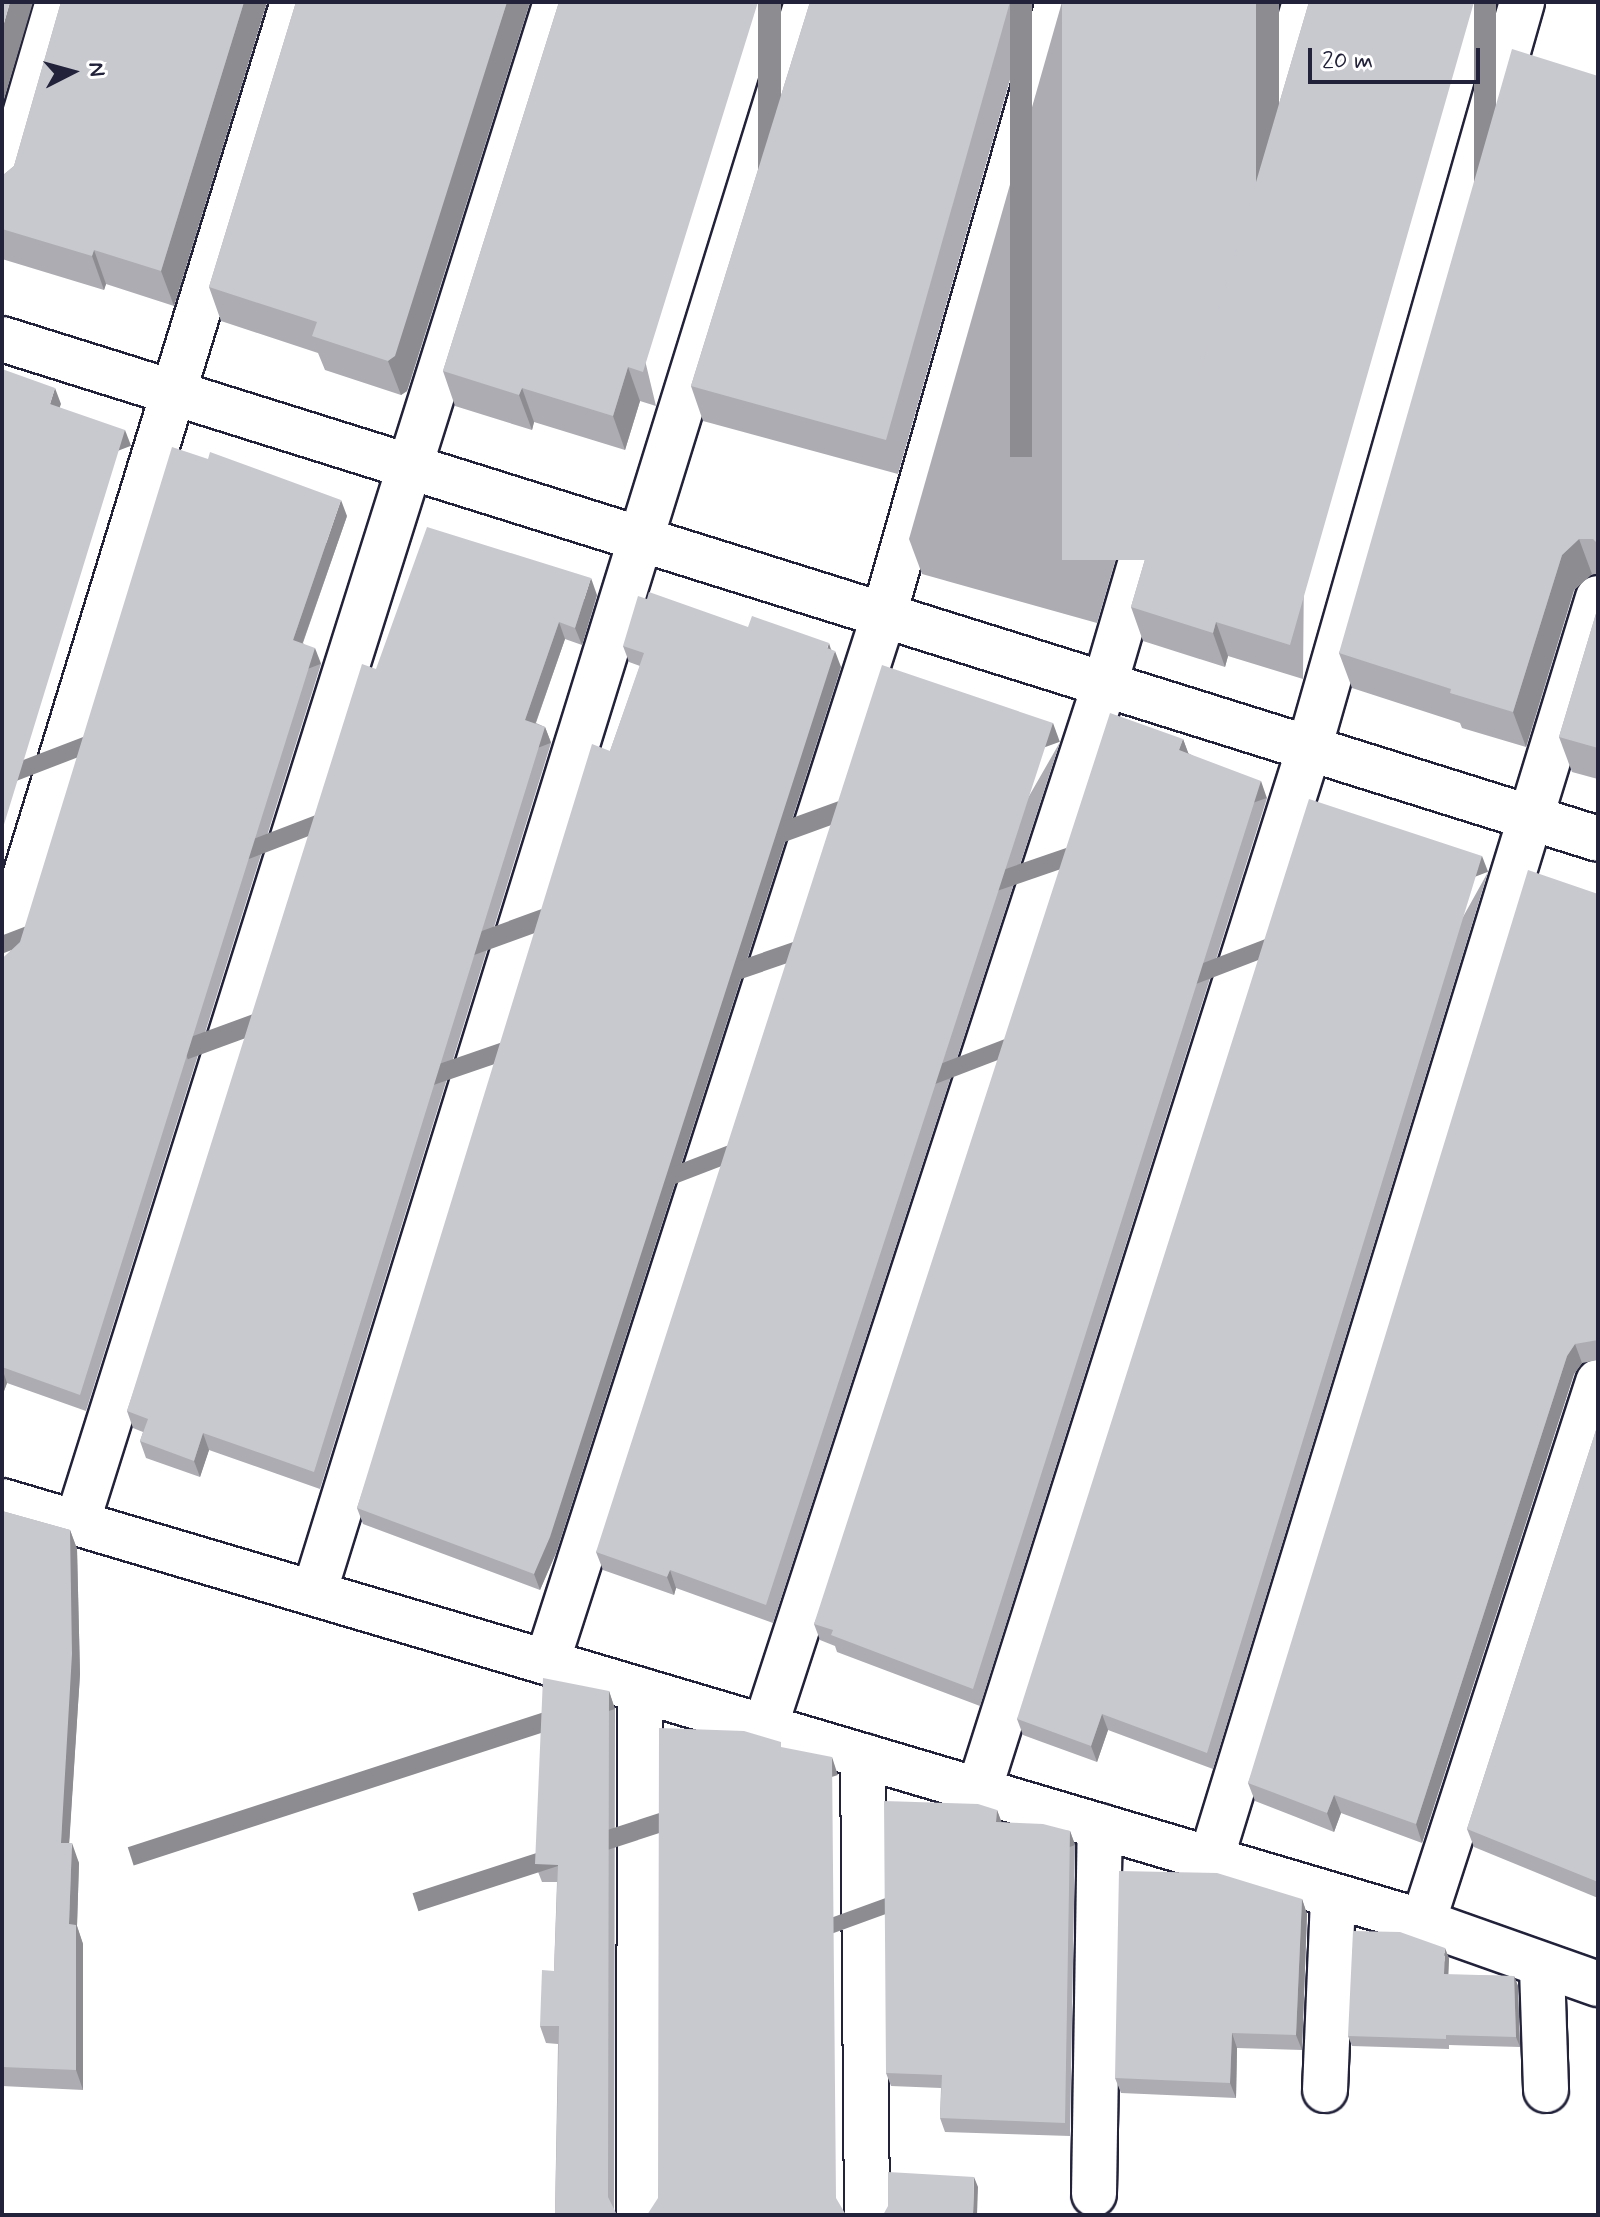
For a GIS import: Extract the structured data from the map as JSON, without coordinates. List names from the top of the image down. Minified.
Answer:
{"scale_bar":"20 m","north":"right"}
